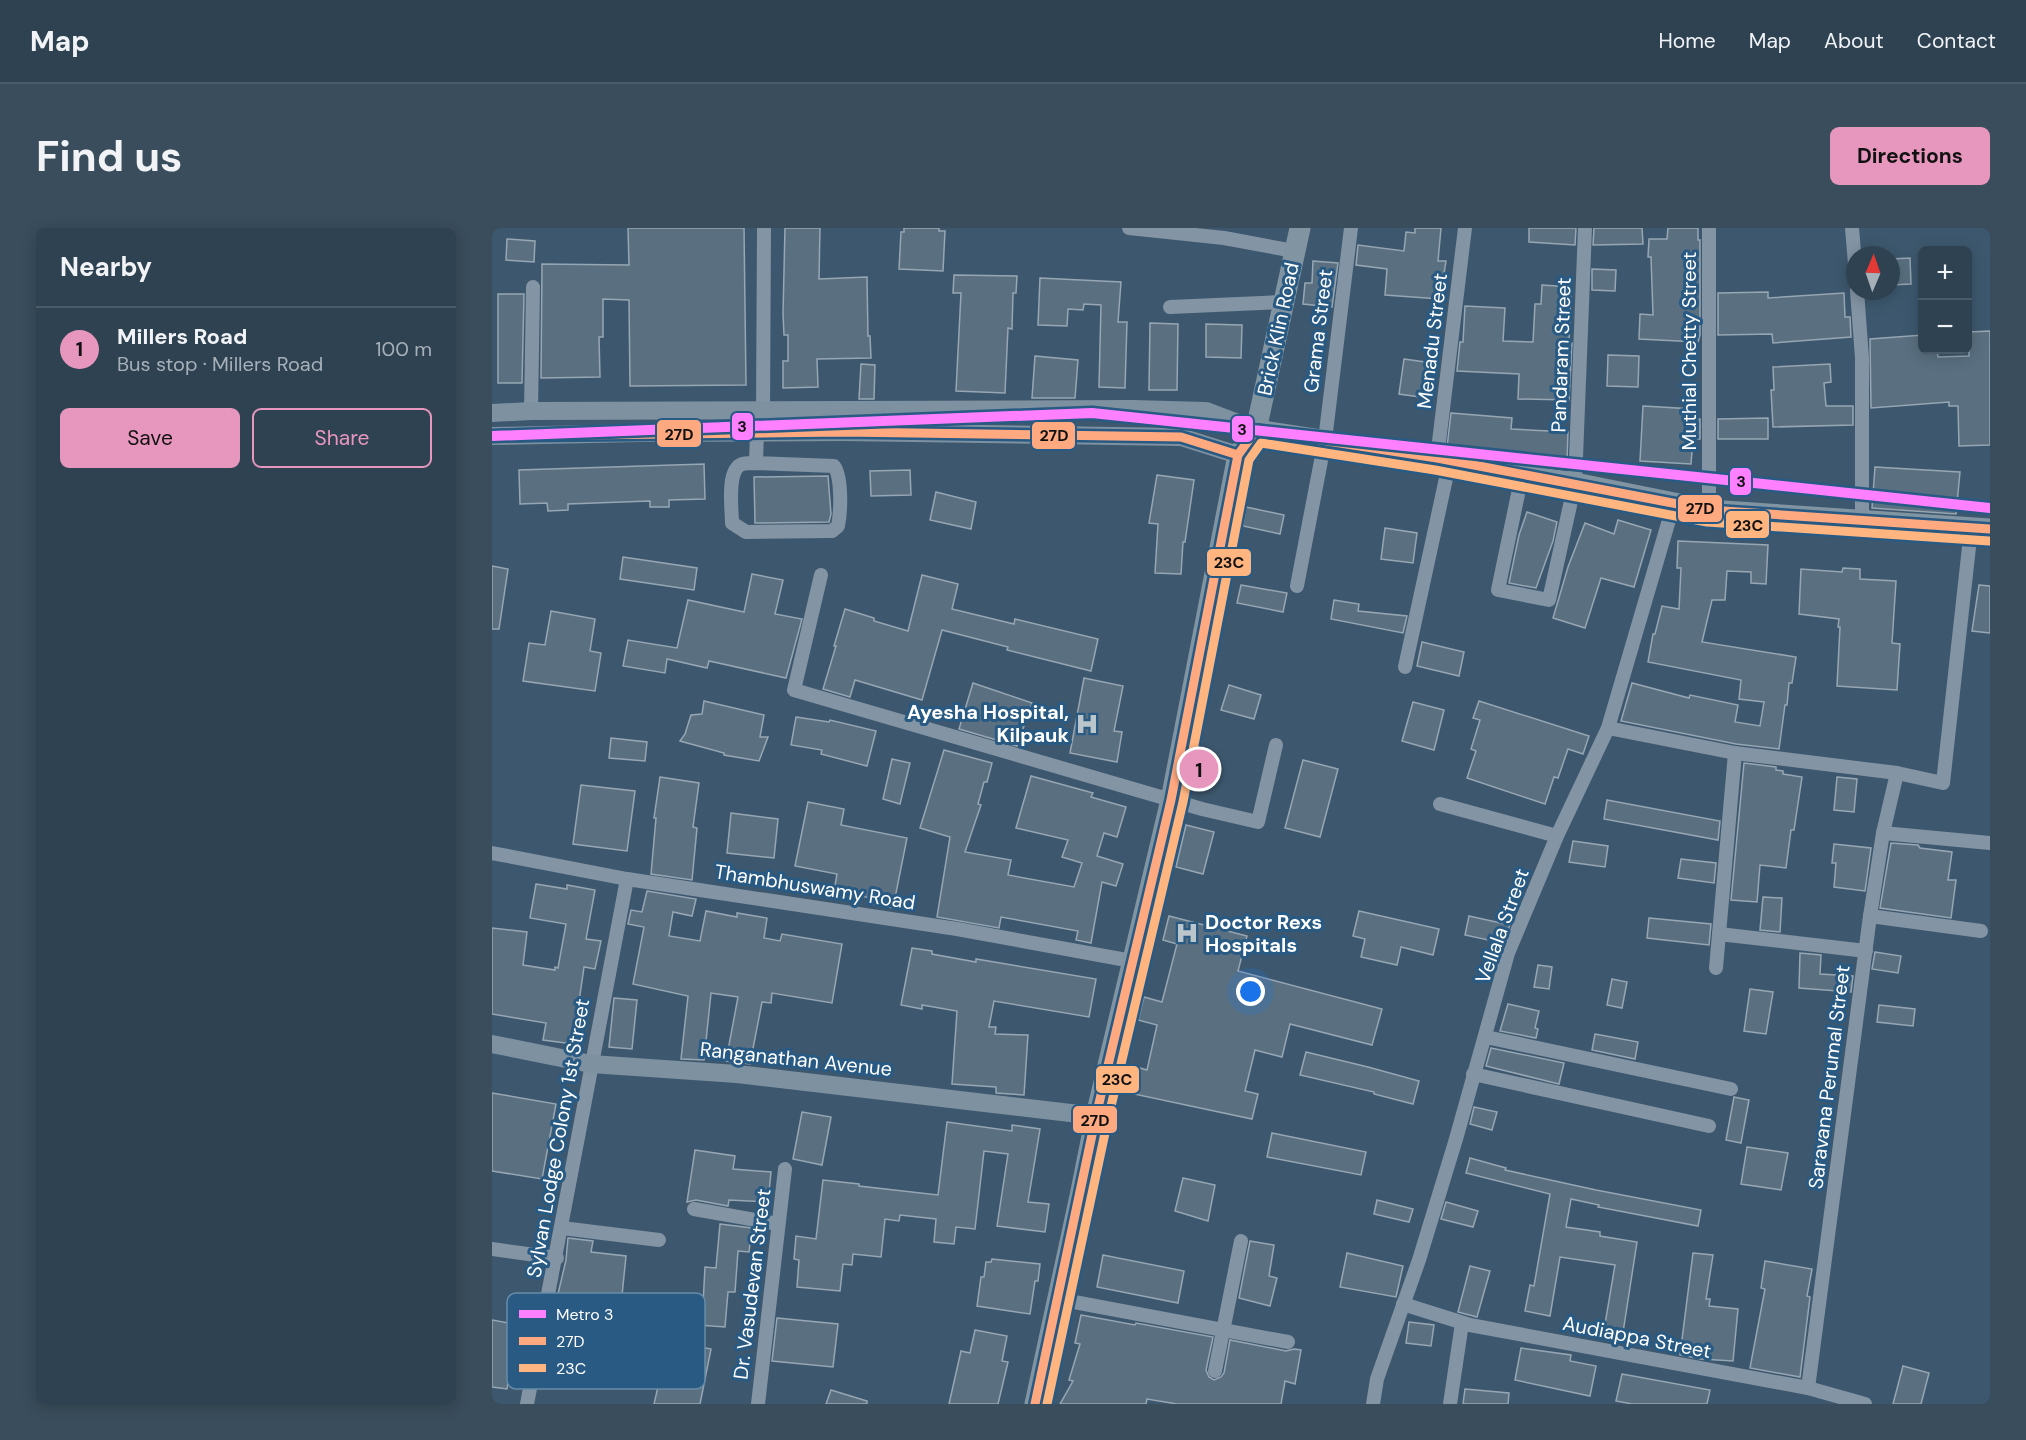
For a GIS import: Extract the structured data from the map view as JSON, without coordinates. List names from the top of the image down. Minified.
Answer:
{"streets":{"main road":["Brick Klin Road","Ranganathan Avenue"],"street":["Grama Street","Menadu Street","Muthial Chetty Street","Pandaram Street","Thambhuswamy Road","Vellala Street","Saravana Perumal Street","Sylvan Lodge Colony 1st Street","Dr. Vasudevan Street","Audiappa Street"]},"crossings":[["Thambhuswamy Road","Sylvan Lodge Colony 1st Street"],["Vellala Street","Audiappa Street"],["Ranganathan Avenue","Sylvan Lodge Colony 1st Street"],["Saravana Perumal Street","Audiappa Street"]],"places":{"hospital":["Ayesha Hospital, Kilpauk","Doctor Rexs Hospitals"]},"lines":["metro line 3","transit line 27D","transit line 23C"],"legend":["Metro 3","27D","23C"],"north":"top","page":{"header":"Map","nav":["Home","Map","About","Contact"],"buttons":["Directions",["Save","Share"]],"title":"Find us","heading":"Nearby","map_buttons":["+","−"],"list":[{"mark":"1","name":"Millers Road","note":"Bus stop · Millers Road","value":"100 m"}],"pins":"1"}}
